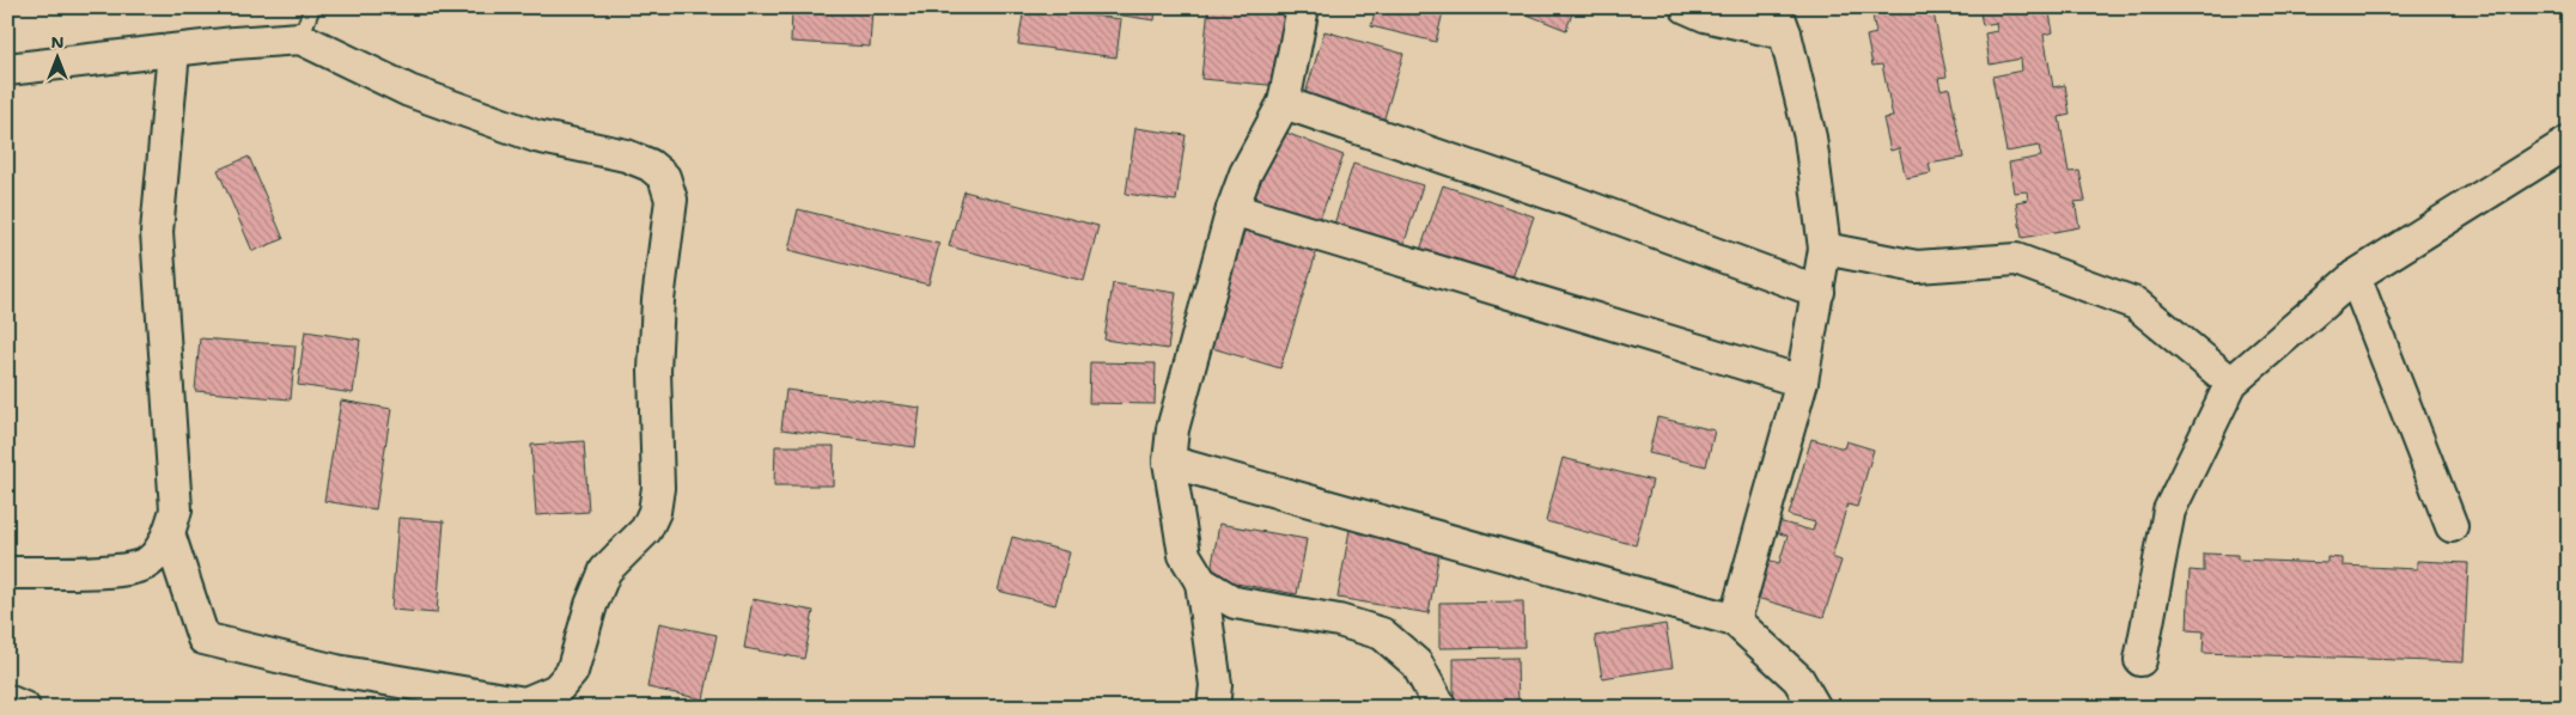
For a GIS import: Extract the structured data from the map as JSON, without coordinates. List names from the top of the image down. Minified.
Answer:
{"north":"top"}
